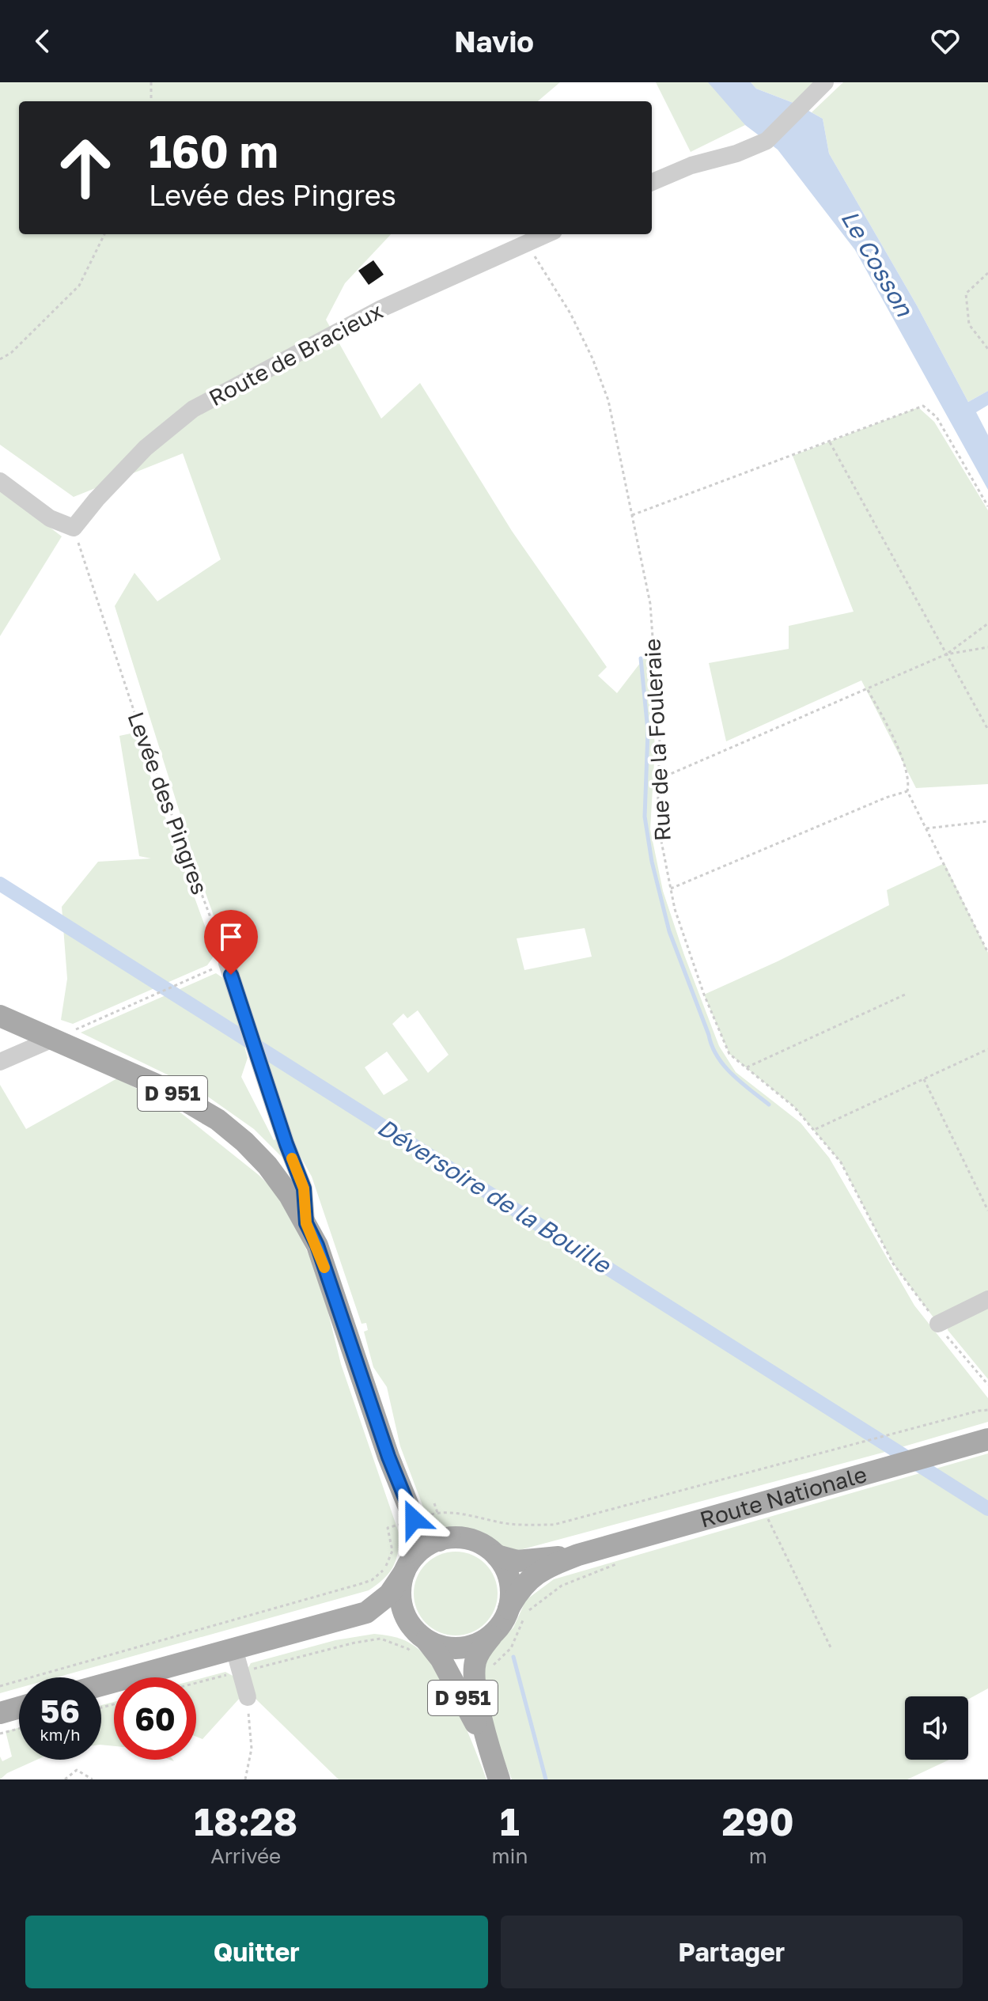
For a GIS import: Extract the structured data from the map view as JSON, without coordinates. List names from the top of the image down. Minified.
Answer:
{"streets":{"main road":["D 951","Route Nationale"],"street":["Route de Bracieux"],"path":["Rue de la Fouleraie","Levée des Pingres"]},"crossings":[["Route de Bracieux","Rue de la Fouleraie"],["Route de Bracieux","Levée des Pingres"],["D 951","Route Nationale"]],"water":["Le Cosson","Déversoire de la Bouille"],"page":{"header":"Navio","turn":["160 m","Levée des Pingres"],"speed":"56 km/h","limit":"60","eta":["18:28","Arrivée","1","min","290","m"],"buttons":["Quitter","Partager"]}}
